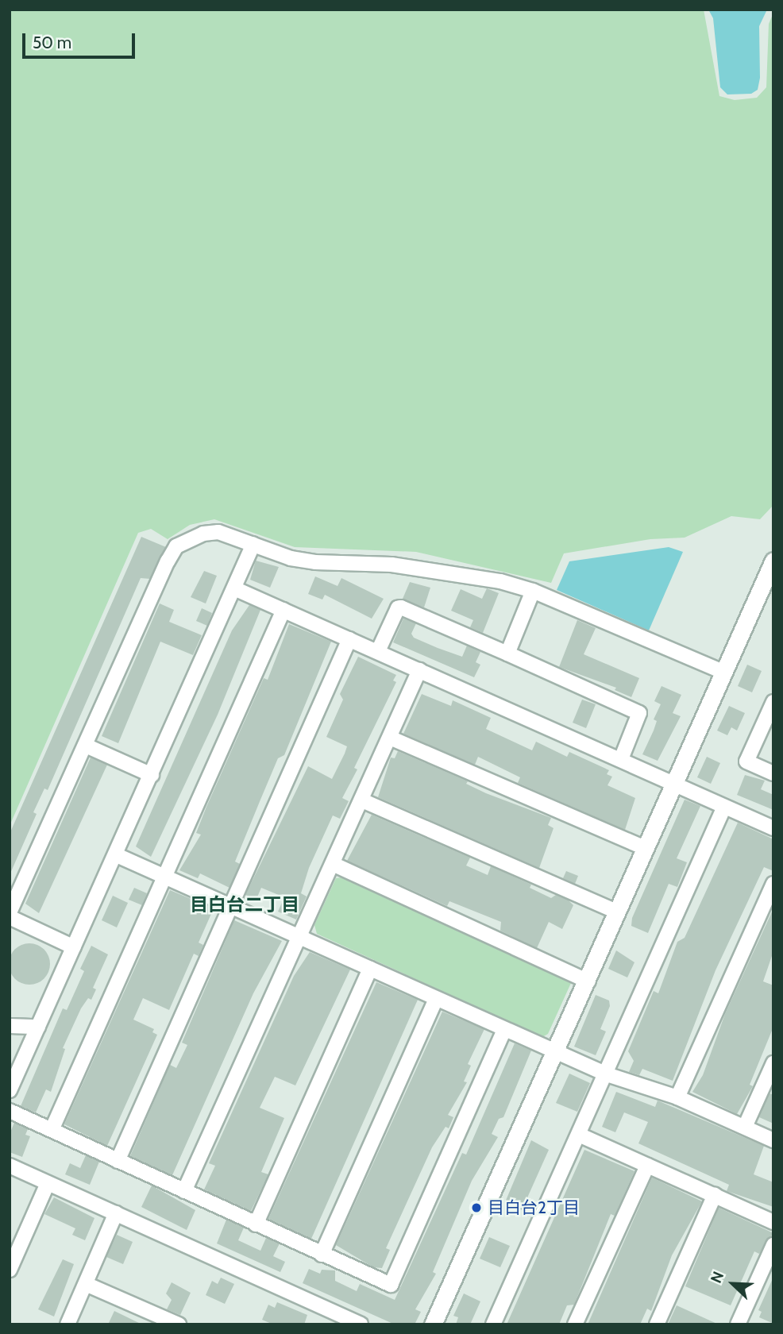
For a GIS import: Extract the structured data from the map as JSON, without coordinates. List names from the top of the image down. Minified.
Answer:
{"districts":["目白台二丁目"],"places":["目白台2丁目"],"scale_bar":"50 m","north":"top left"}
